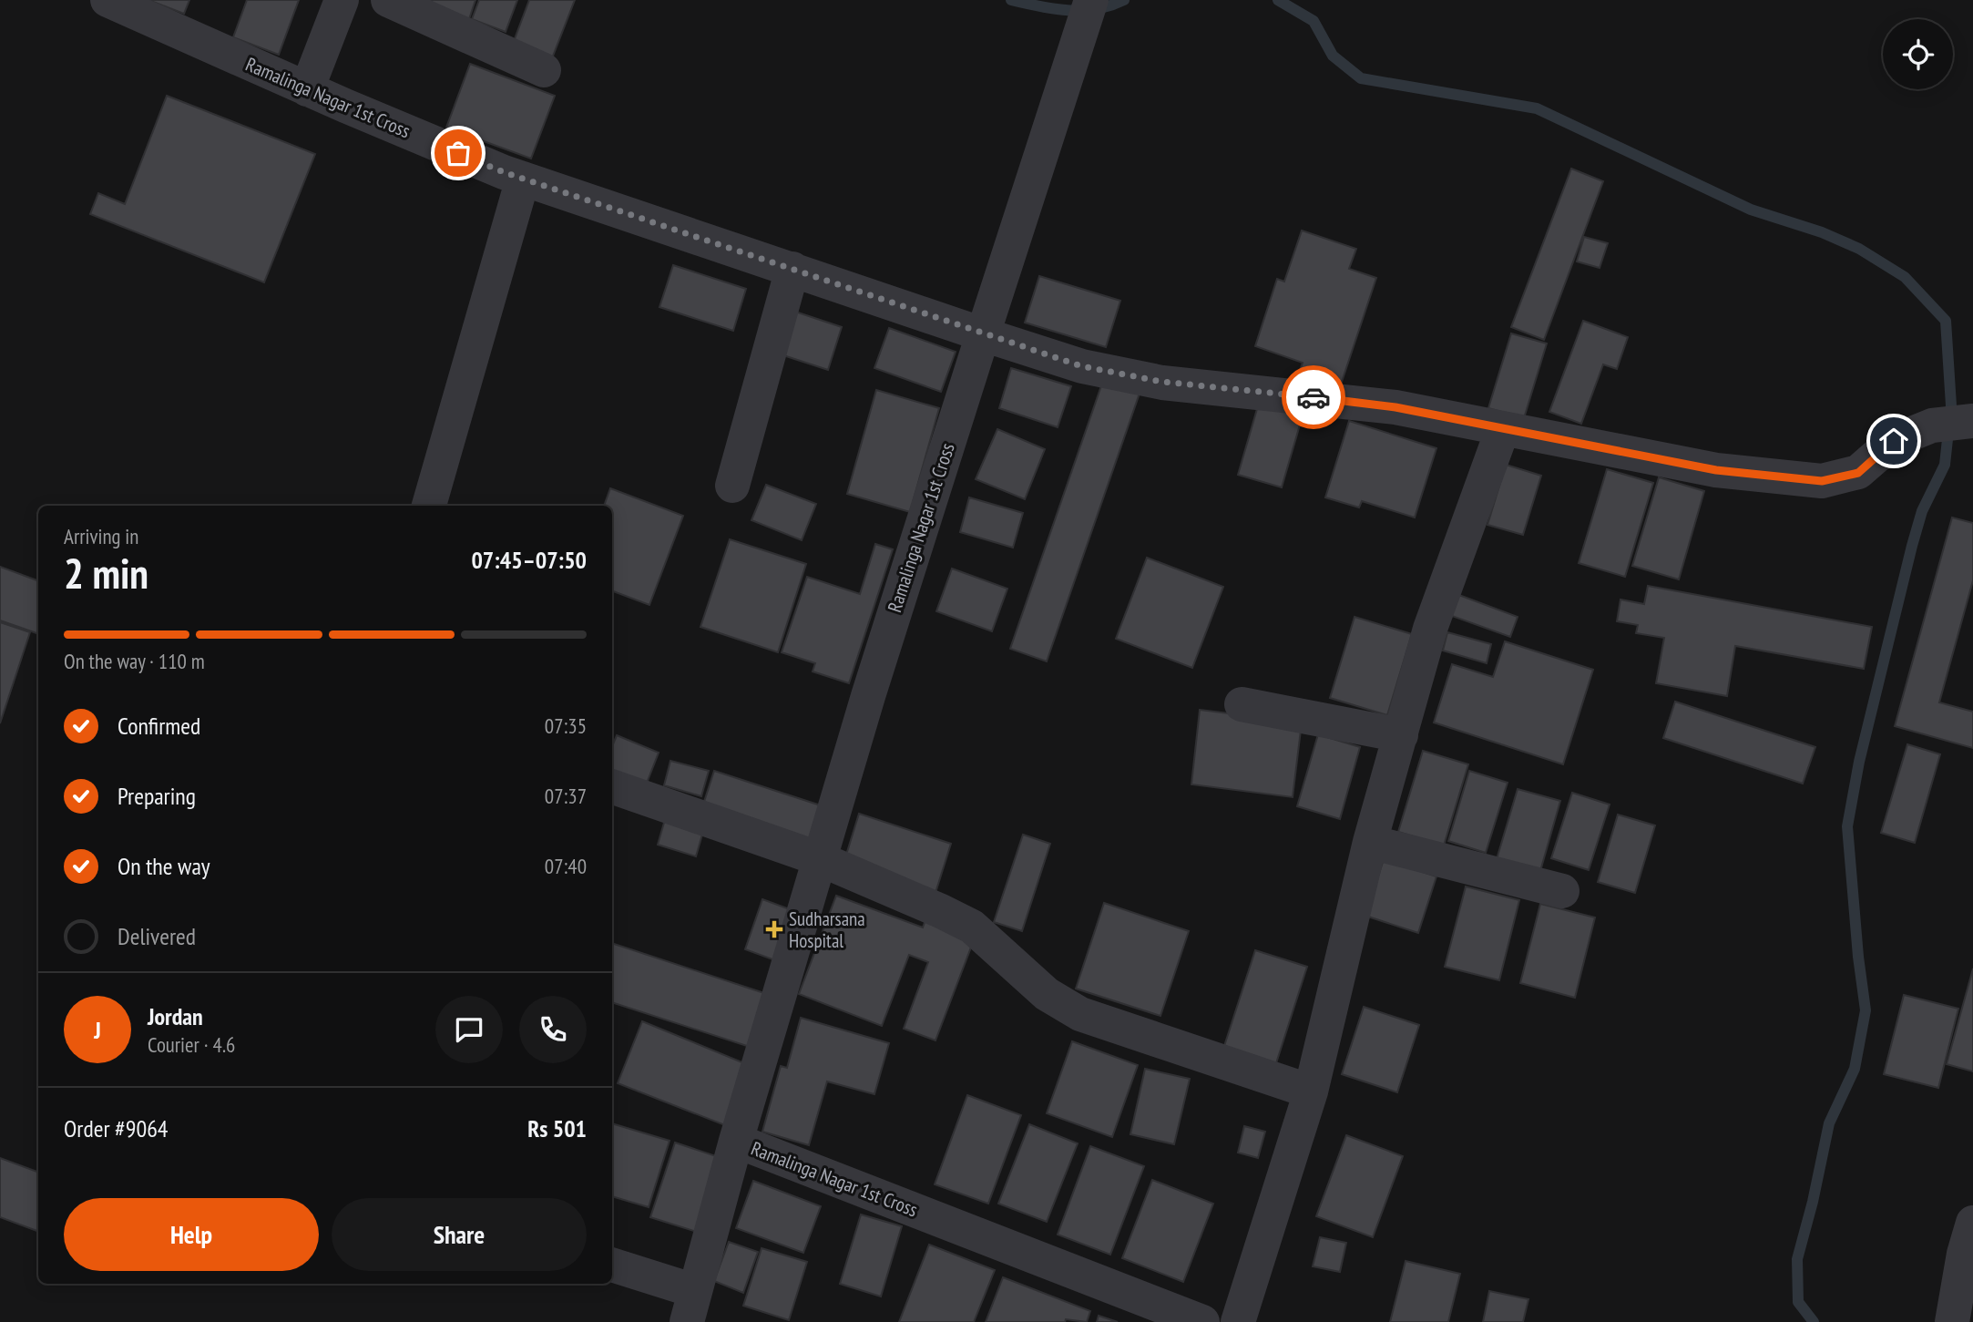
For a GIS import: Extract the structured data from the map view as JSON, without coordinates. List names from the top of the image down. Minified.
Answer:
{"streets":{"street":["Ramalinga Nagar 1st Cross"]},"places":{"health":["Sudharsana Hospital"]},"page":{"heading":["2 min","Arriving in","07:45–07:50"],"panel":["Jordan","Courier · 4.6","Order #9064","Rs 501"],"bar":"On the way · 110 m","list":[["Confirmed","07:35"],["Preparing","07:37"],["On the way","07:40"],"Delivered"],"round":"J","buttons":["Help","Share"]}}
